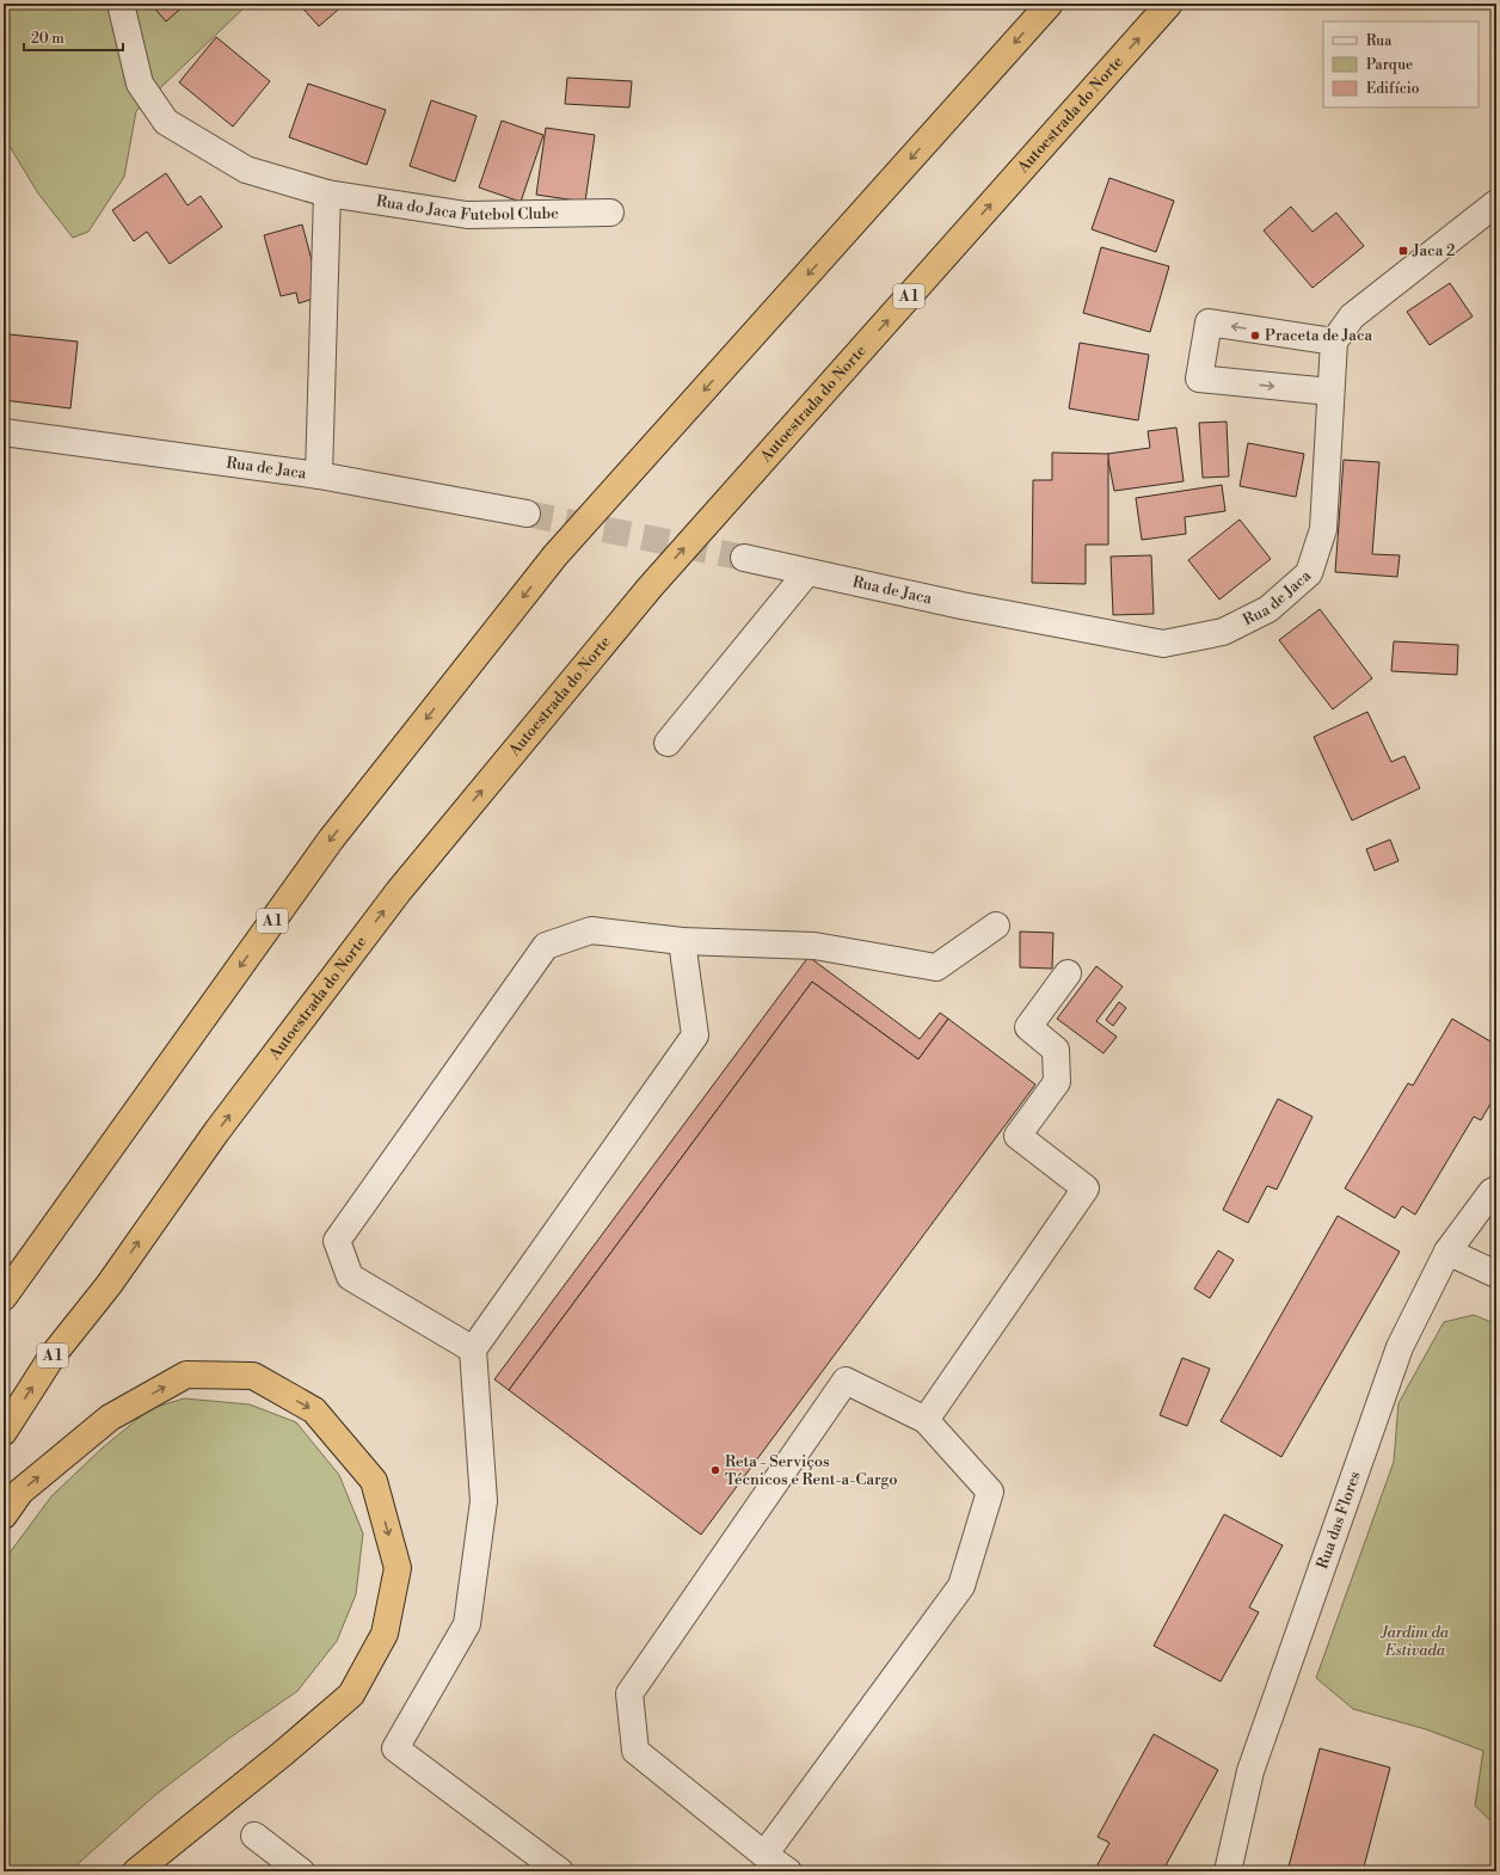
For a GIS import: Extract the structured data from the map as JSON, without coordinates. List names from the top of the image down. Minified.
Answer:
{"streets":{"highway":["Autoestrada do Norte","A 1"],"street":["Rua do Jaca Futebol Clube","Rua de Jaca","Rua das Flores"]},"parks":["Jardim da Estivada"],"places":{"transit":["Jaca 2"],"other":["Praceta de Jaca","Reta - Serviços Técnicos e Rent-a-Cargo"]},"legend":["Rua","Parque","Edifício"],"scale_bar":"20 m"}
